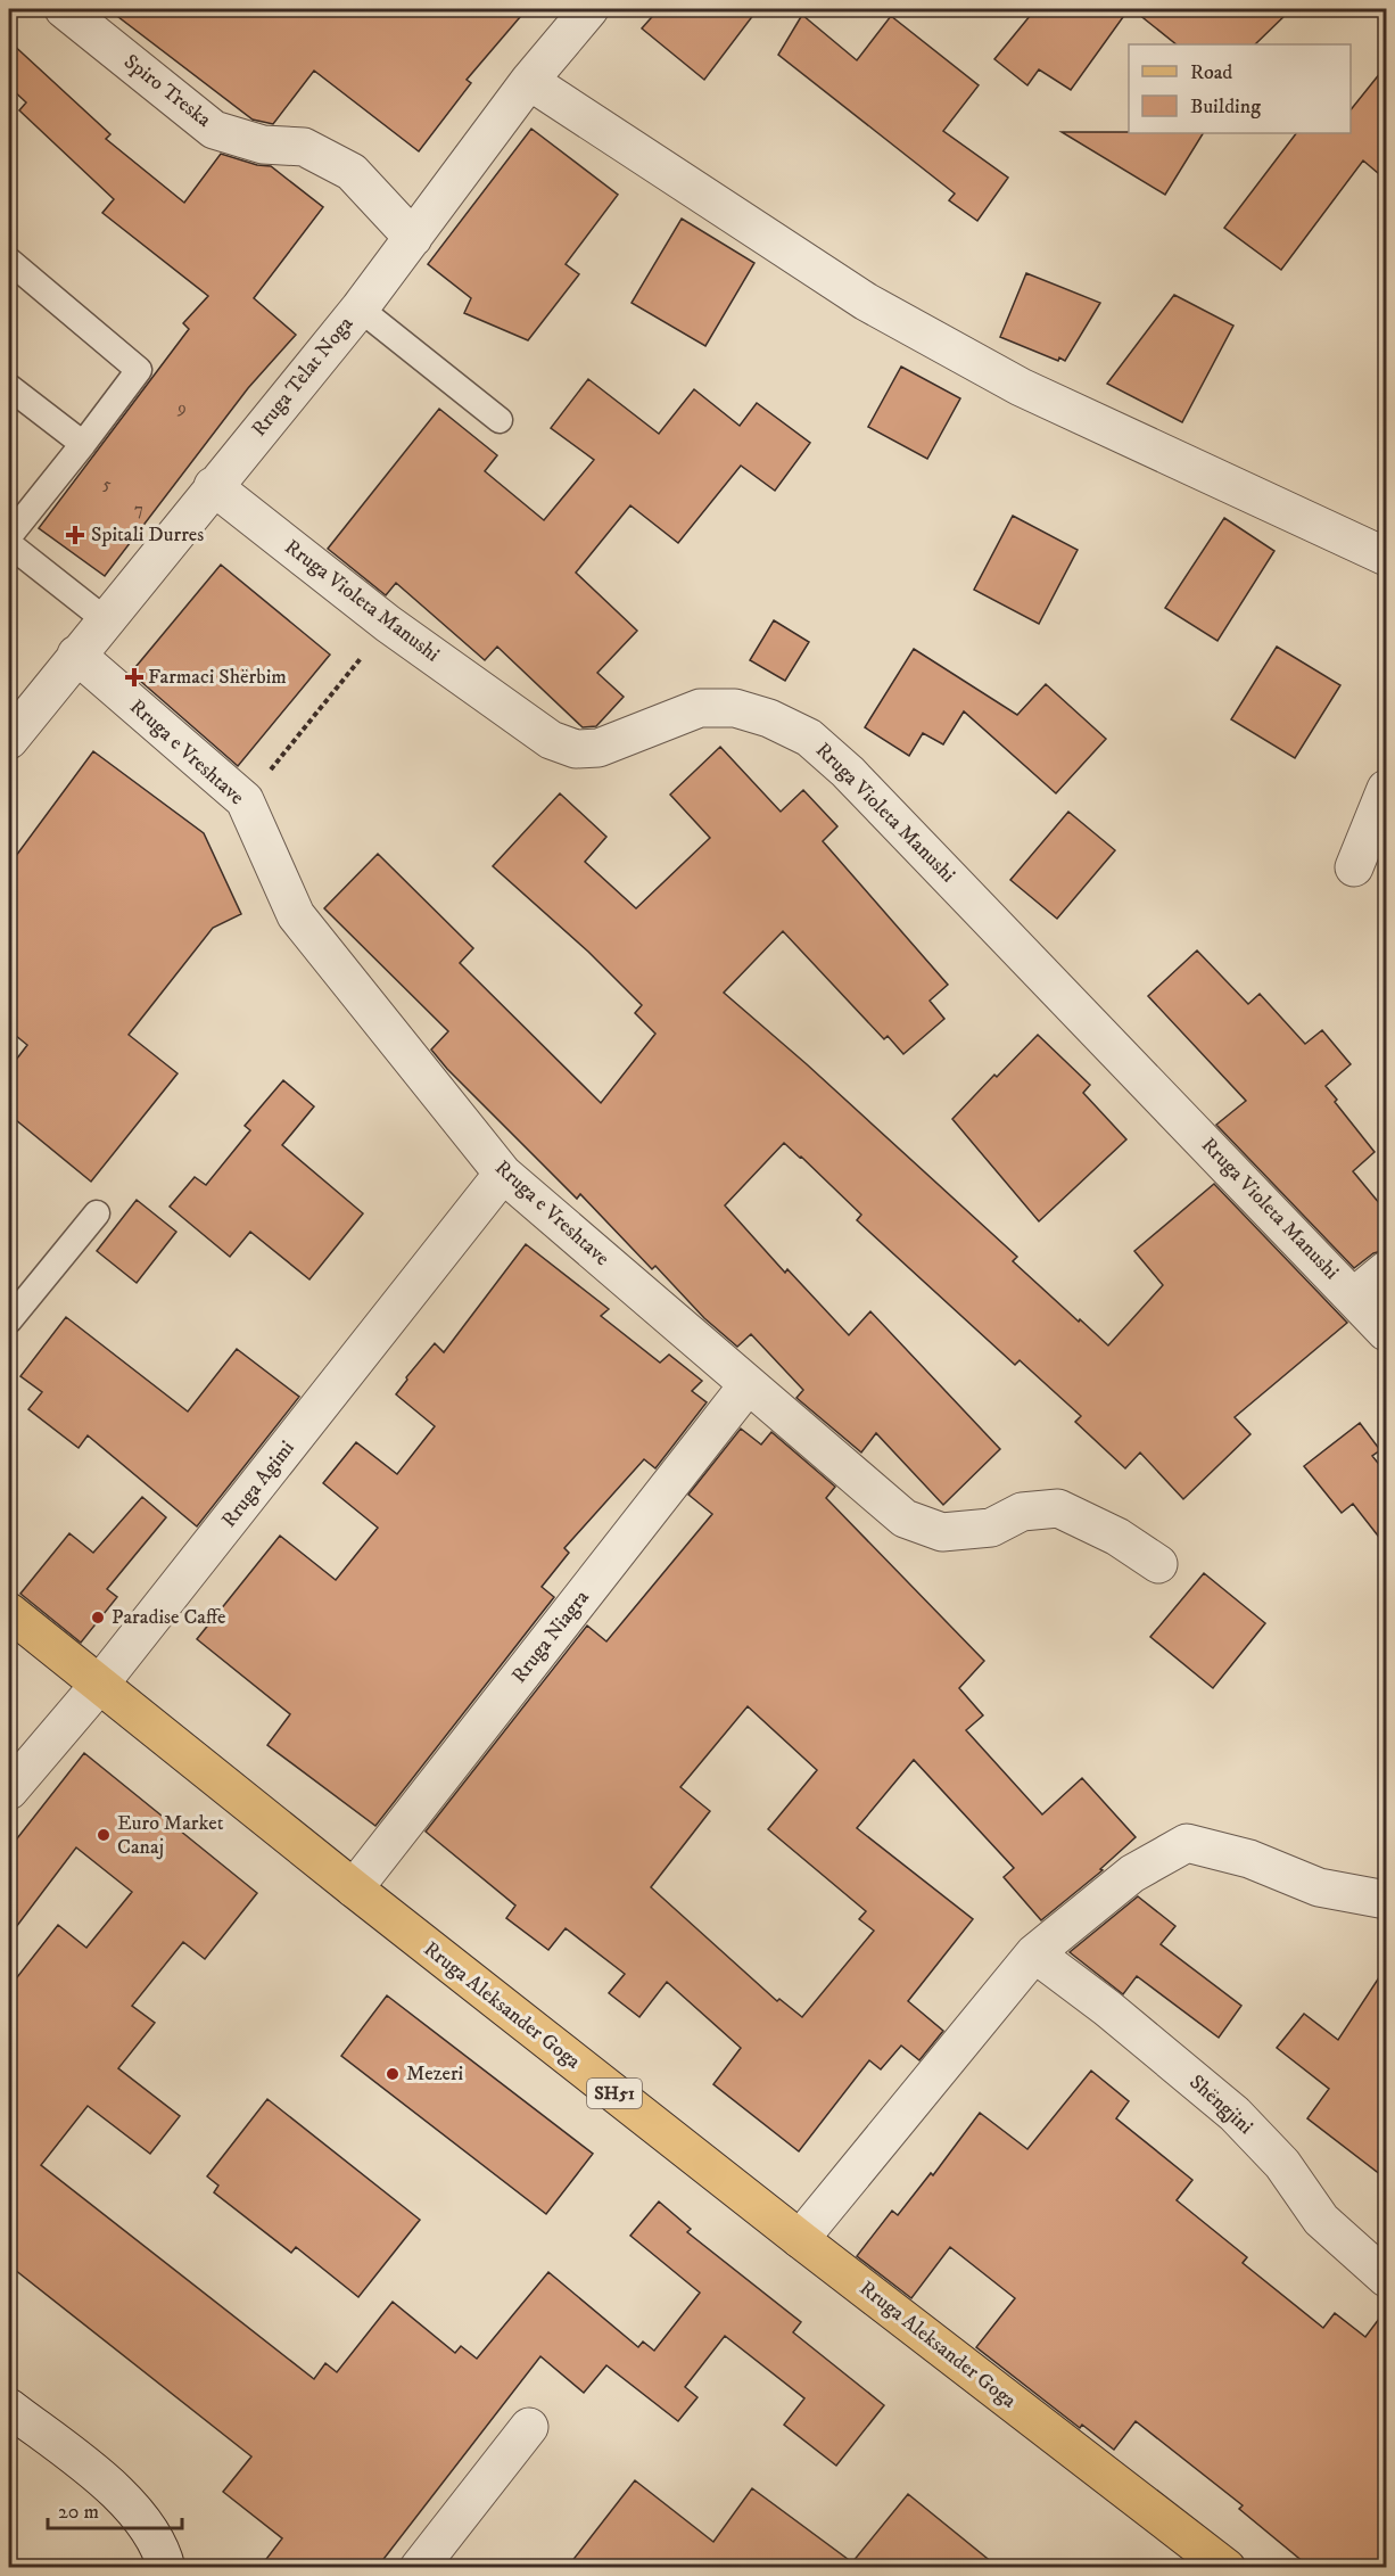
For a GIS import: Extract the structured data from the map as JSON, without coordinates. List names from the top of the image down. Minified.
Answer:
{"streets":{"main road":["Rruga Aleksander Goga","SH51"],"street":["Spiro Treska","Rruga Telat Noga","Rruga Violeta Manushi","Rruga e Vreshtave","Rruga Agimi","Rruga Niagra","Shëngjini"]},"crossings":[["Spiro Treska","Rruga Telat Noga"],["Rruga Telat Noga","Rruga Violeta Manushi"],["Rruga Telat Noga","Rruga e Vreshtave"],["Rruga e Vreshtave","Rruga Agimi"],["Rruga e Vreshtave","Rruga Niagra"],["Rruga Agimi","Rruga Aleksander Goga"],["Rruga Niagra","Rruga Aleksander Goga"]],"places":{"health":["Spitali Durres","Farmaci Shërbim"],"other":["Paradise Caffe","Euro Market Canaj","Mezeri"]},"house_numbers":["9","5","7"],"legend":["Road","Building"],"scale_bar":"20 m"}
